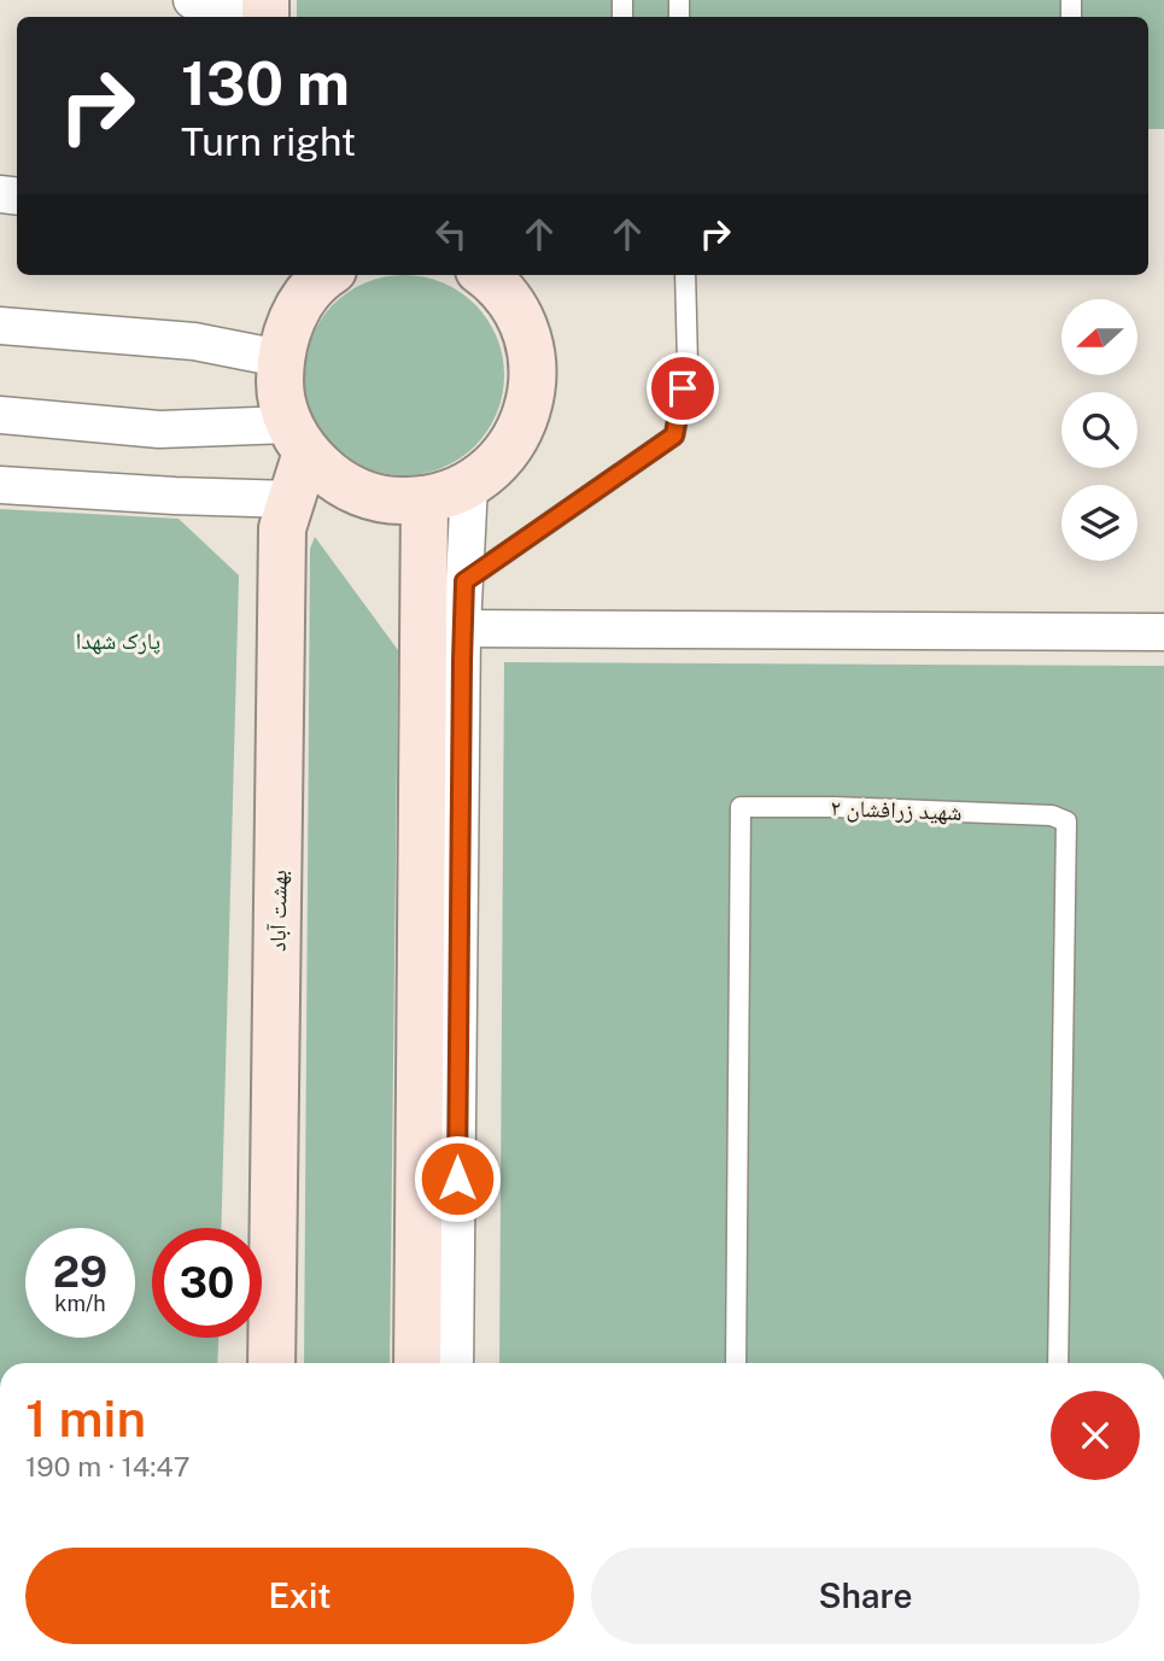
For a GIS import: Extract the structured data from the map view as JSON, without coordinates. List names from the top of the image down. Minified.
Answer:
{"streets":{"street":["بهشت آباد"],"lane":["شهید زرافشان ۲"]},"parks":["پارک شهدا"],"north":"left","page":{"turn":["130 m","Turn right"],"speed":"29 km/h","limit":"30","heading":["1 min","190 m · 14:47"],"buttons":["Exit","Share"]}}
